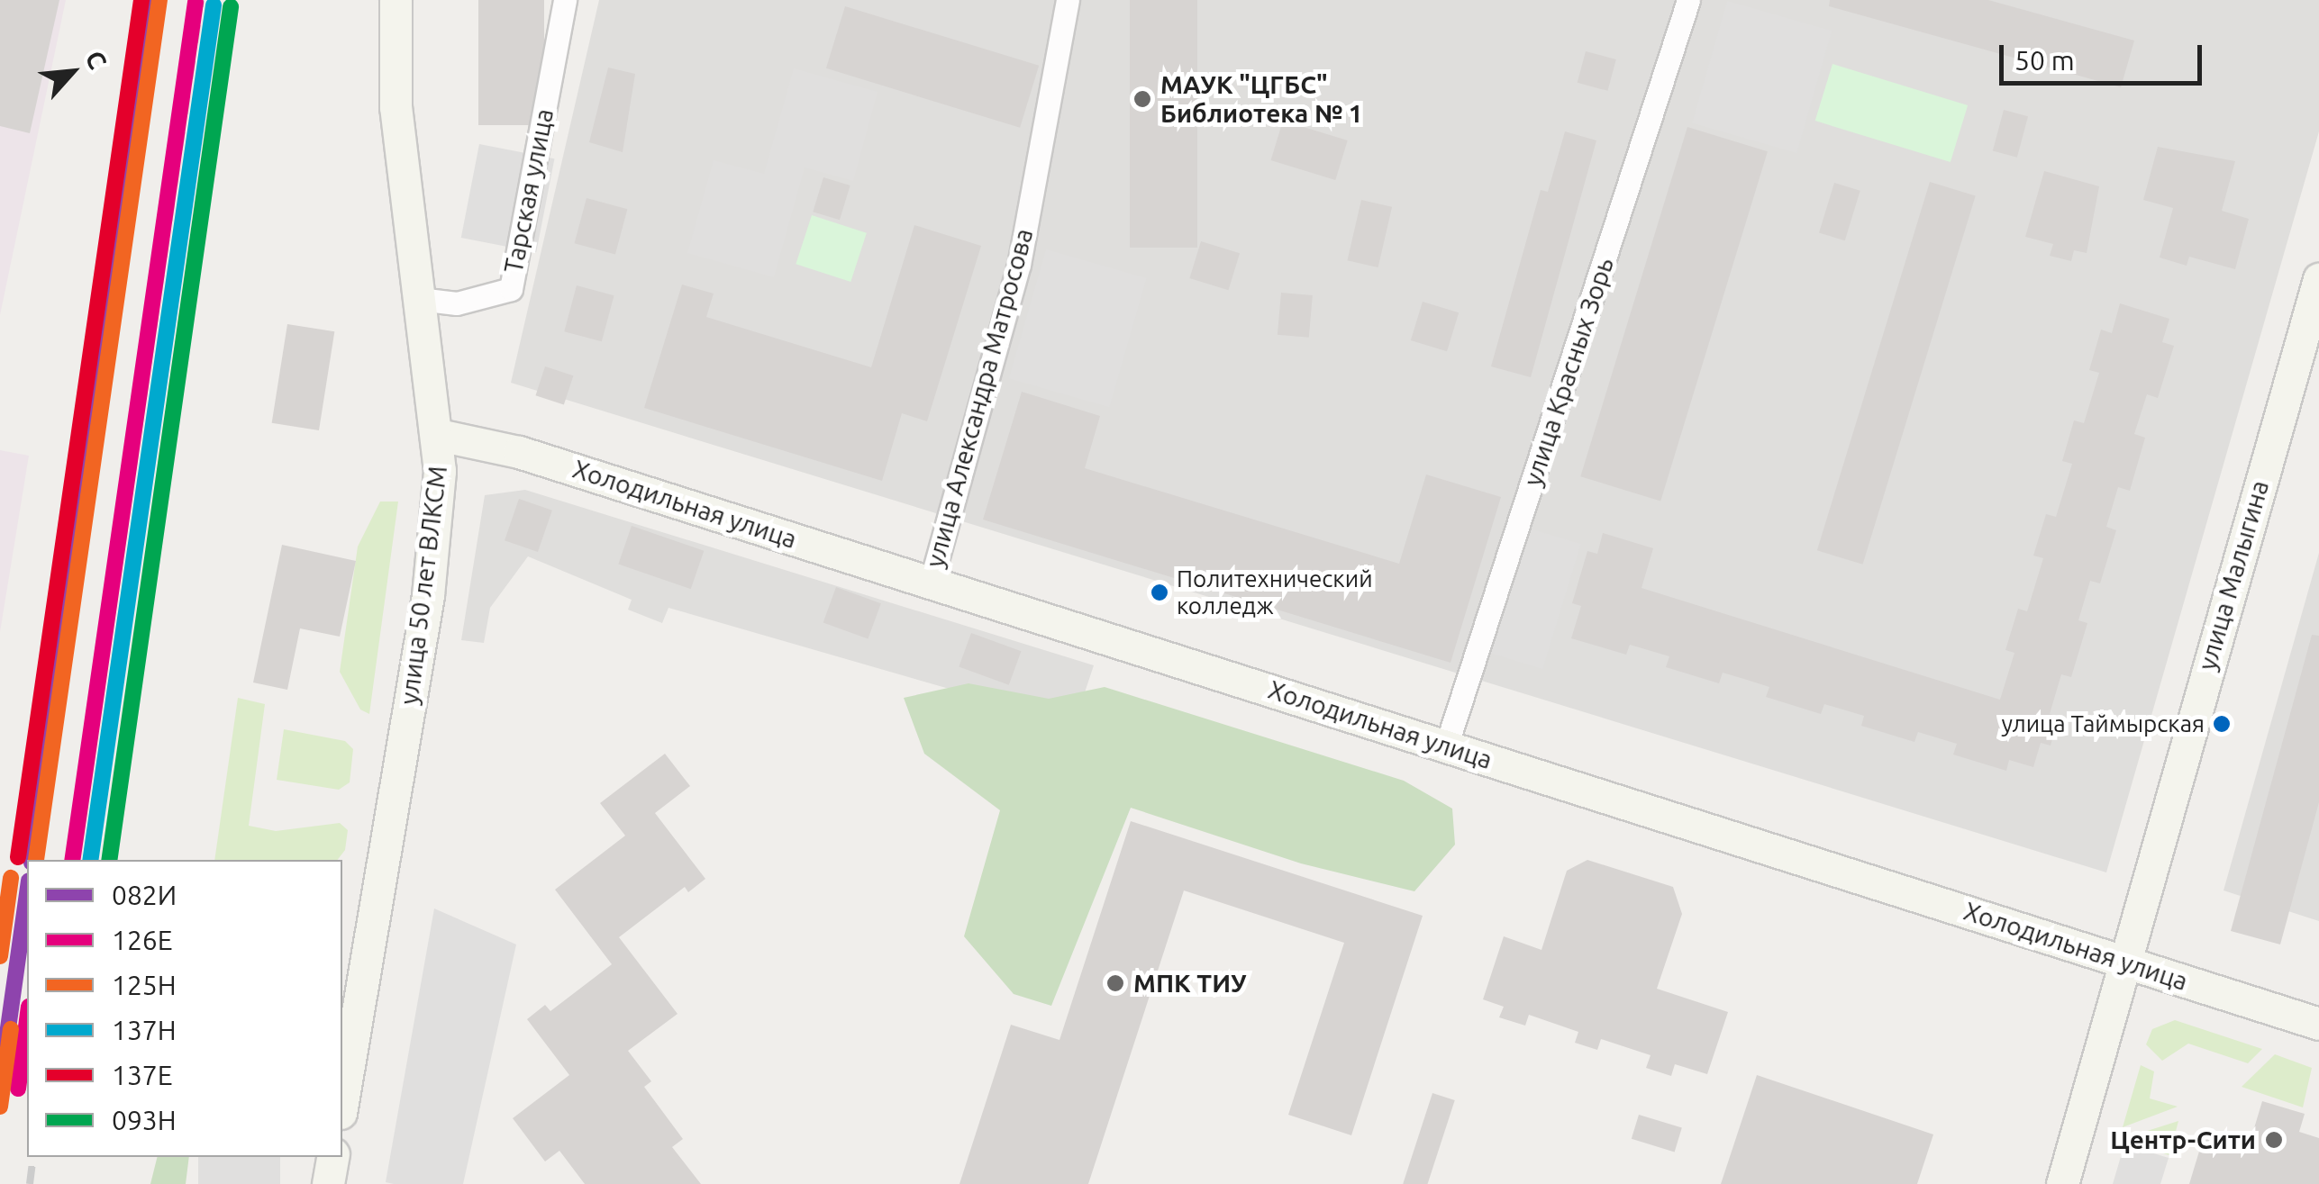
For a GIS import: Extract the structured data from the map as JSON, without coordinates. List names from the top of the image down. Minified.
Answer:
{"streets":{"street":["Тарская улица","улица Красных Зорь","улица Александра Матросова","Холодильная улица","улица Малыгина","улица 50 лет ВЛКСМ"]},"crossings":[["Тарская улица","улица 50 лет ВЛКСМ"],["улица Красных Зорь","Холодильная улица"],["улица Александра Матросова","Холодильная улица"],["Холодильная улица","улица Малыгина"],["Холодильная улица","улица 50 лет ВЛКСМ"]],"places":["МАУК \"ЦГБС\" Библиотека № 1","Политехнический колледж","улица Таймырская","МПК ТИУ","Центр-Сити"],"lines":["transit line 082И","transit line 125Н","transit line 137Е","transit line 126Е","transit line 137Н","transit line 093Н"],"legend":["082И","126Е","125Н","137Н","137Е","093Н"],"scale_bar":"50 m","north":"top right"}
